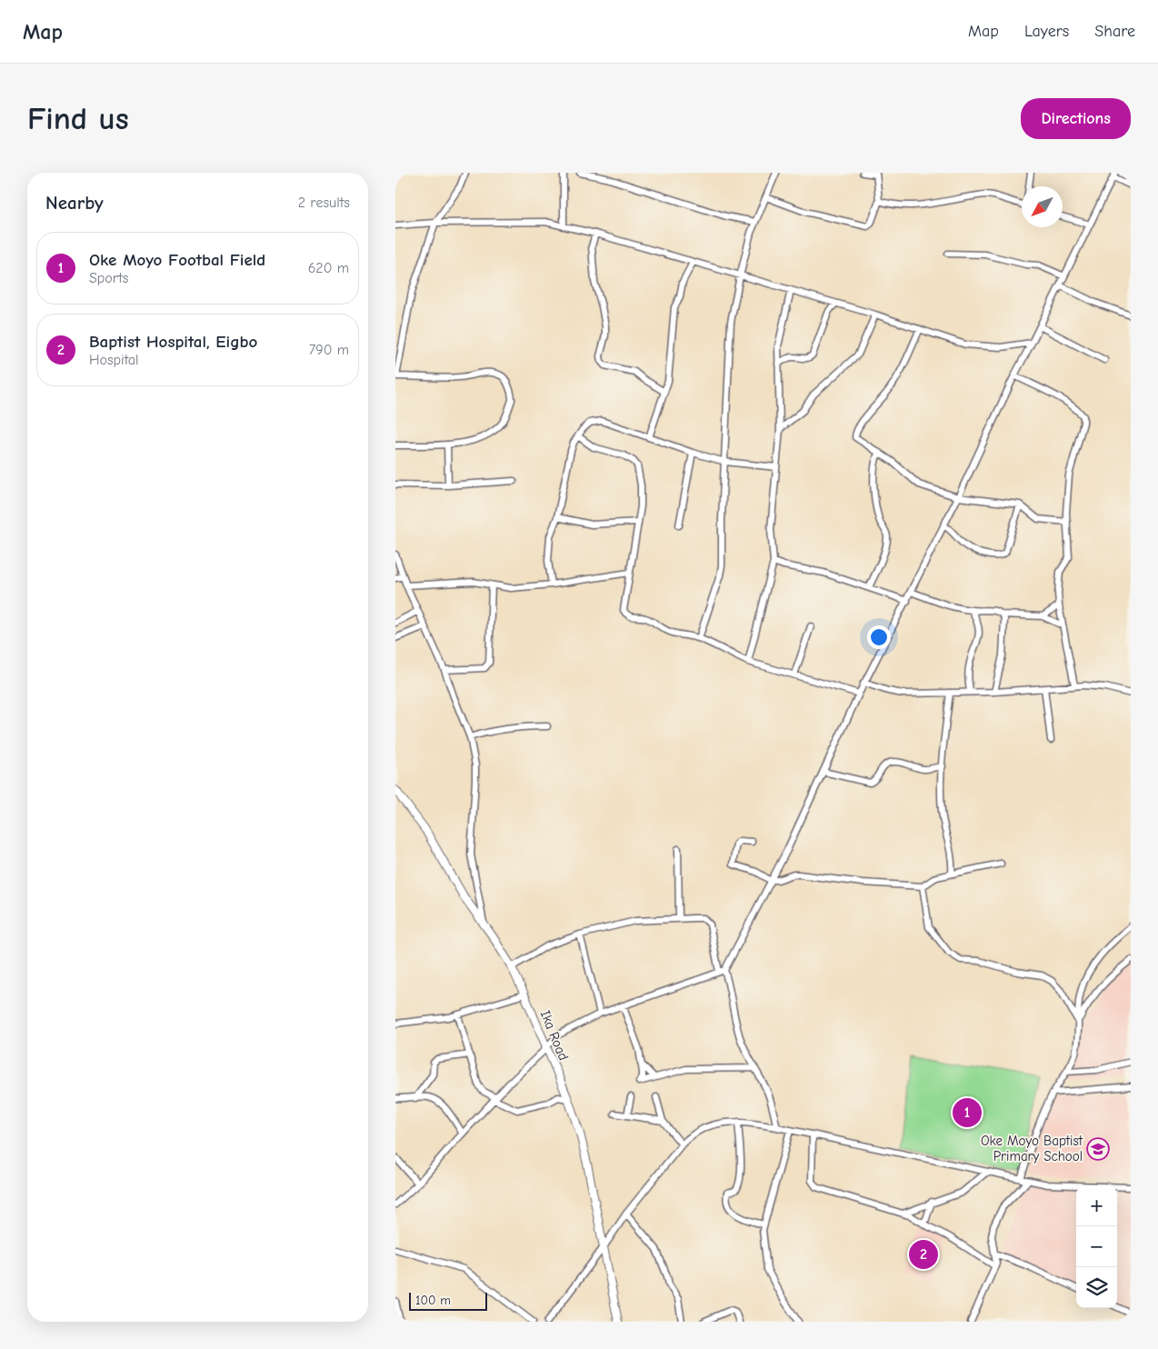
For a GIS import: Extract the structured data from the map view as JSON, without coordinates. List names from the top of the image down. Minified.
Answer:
{"streets":{"street":["Ika Road"]},"places":{"school or university":["Oke Moyo Baptist Primary School"]},"scale_bar":"100 m","north":"bottom left","page":{"header":"Map","nav":["Map","Layers","Share"],"buttons":"Directions","title":"Find us","heading":["Nearby","2 results"],"list":[{"mark":"1","name":"Oke Moyo Footbal Field","note":"Sports","value":"620 m"},{"mark":"2","name":"Baptist Hospital, Eigbo","note":"Hospital","value":"790 m"}],"pins":["1","2"],"map_buttons":["+","−"],"scale":"100 m"}}
